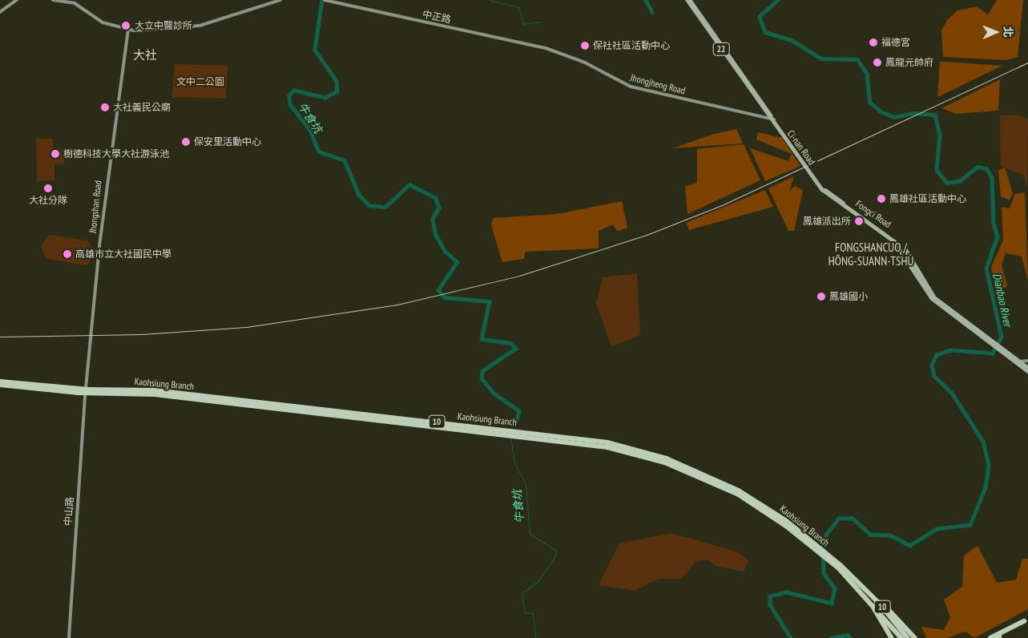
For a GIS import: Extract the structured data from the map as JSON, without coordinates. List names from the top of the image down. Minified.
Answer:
{"streets":{"highway":["Kaohsiung Branch","10"],"main road":["22","Jhongjheng Road","Ci-nan Road","Fongci Road","中山路"]},"crossings":[["22","Jhongjheng Road"],["22","Ci-nan Road"],["22","Fongci Road"],["Jhongjheng Road","Ci-nan Road"],["Ci-nan Road","Fongci Road"]],"districts":["大社","FONGSHANCUO / HŌNG-SUANN-TSHÙ"],"water":["牛食坑","Dianbao River"],"parks":["文中二公園"],"places":["大立中醫診所","福德宮","保社社區活動中心","鳳龍元帥府","大社義民公廟","保安里活動中心","樹德科技大學大社游泳池","大社分隊","鳳雄社區活動中心","鳳雄派出所","高雄市立大社國民中學","鳳雄國小"],"north":"right"}
